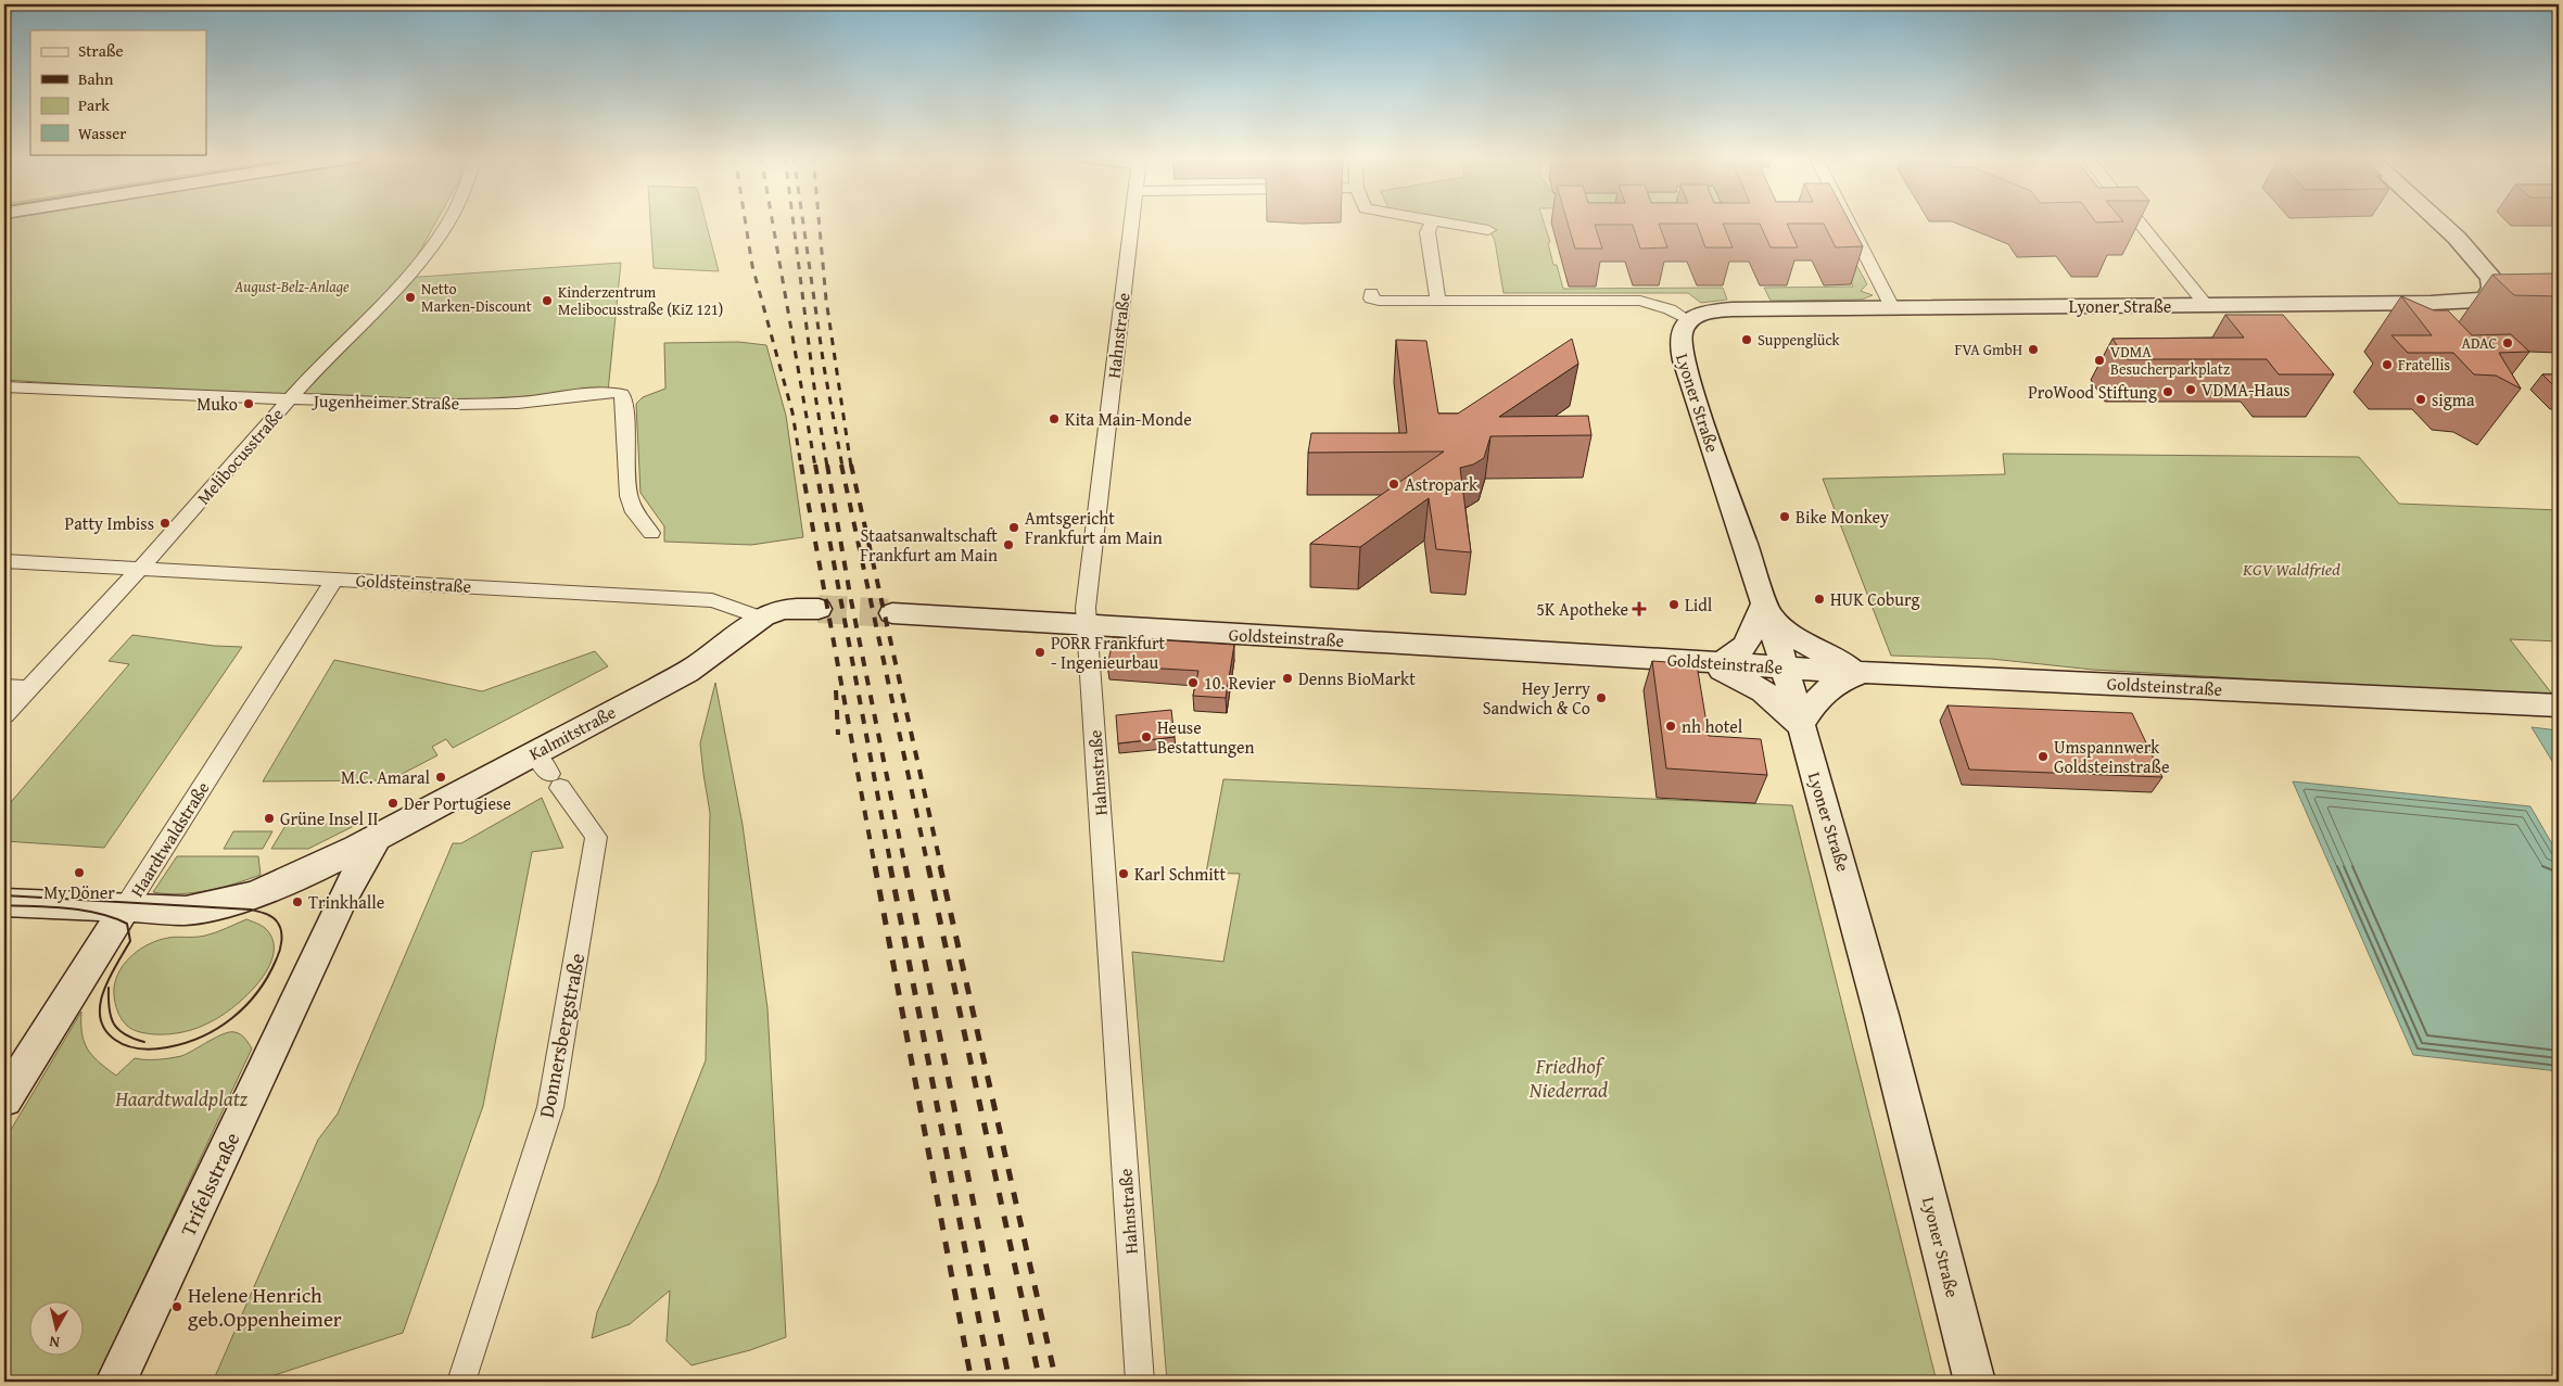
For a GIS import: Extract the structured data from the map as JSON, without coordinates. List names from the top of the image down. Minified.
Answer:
{"streets":{"main road":["Lyoner Straße","Goldsteinstraße","Kalmitstraße","Haardtwaldstraße","Trifelsstraße"],"street":["Hahnstraße","Jugenheimer Straße","Melibocusstraße","Donnersbergstraße"]},"crossings":[["Lyoner Straße","Goldsteinstraße"],["Hahnstraße","Goldsteinstraße"],["Jugenheimer Straße","Melibocusstraße"],["Melibocusstraße","Goldsteinstraße"],["Goldsteinstraße","Kalmitstraße"],["Goldsteinstraße","Haardtwaldstraße"],["Kalmitstraße","Donnersbergstraße"],["Kalmitstraße","Trifelsstraße"]],"parks":["August-Belz-Anlage","KGV Waldfried","Friedhof Niederrad","Haardtwaldplatz"],"places":{"other":["Netto Marken-Discount","Kinderzentrum Melibocusstraße (KiZ 121)","Suppenglück","ADAC","FVA GmbH","VDMA Besucherparkplatz","Fratellis","VDMA-Haus","ProWood Stiftung","sigma","Muko","Kita Main-Monde","Astropark","Bike Monkey","Patty Imbiss","Amtsgericht Frankfurt am Main","Staatsanwaltschaft Frankfurt am Main","HUK Coburg","Lidl","PORR Frankfurt - Ingenieurbau","Denns BioMarkt","10. Revier","Hey Jerry Sandwich & Co","nh hotel","Heuse Bestattungen","Umspannwerk Goldsteinstraße","M.C. Amaral","Der Portugiese","Grüne Insel II","My Döner","Karl Schmitt","Trinkhalle","Helene Henrich geb.Oppenheimer"],"health":["5K Apotheke"]},"legend":["Straße","Bahn","Park","Wasser"],"north":"bottom"}
